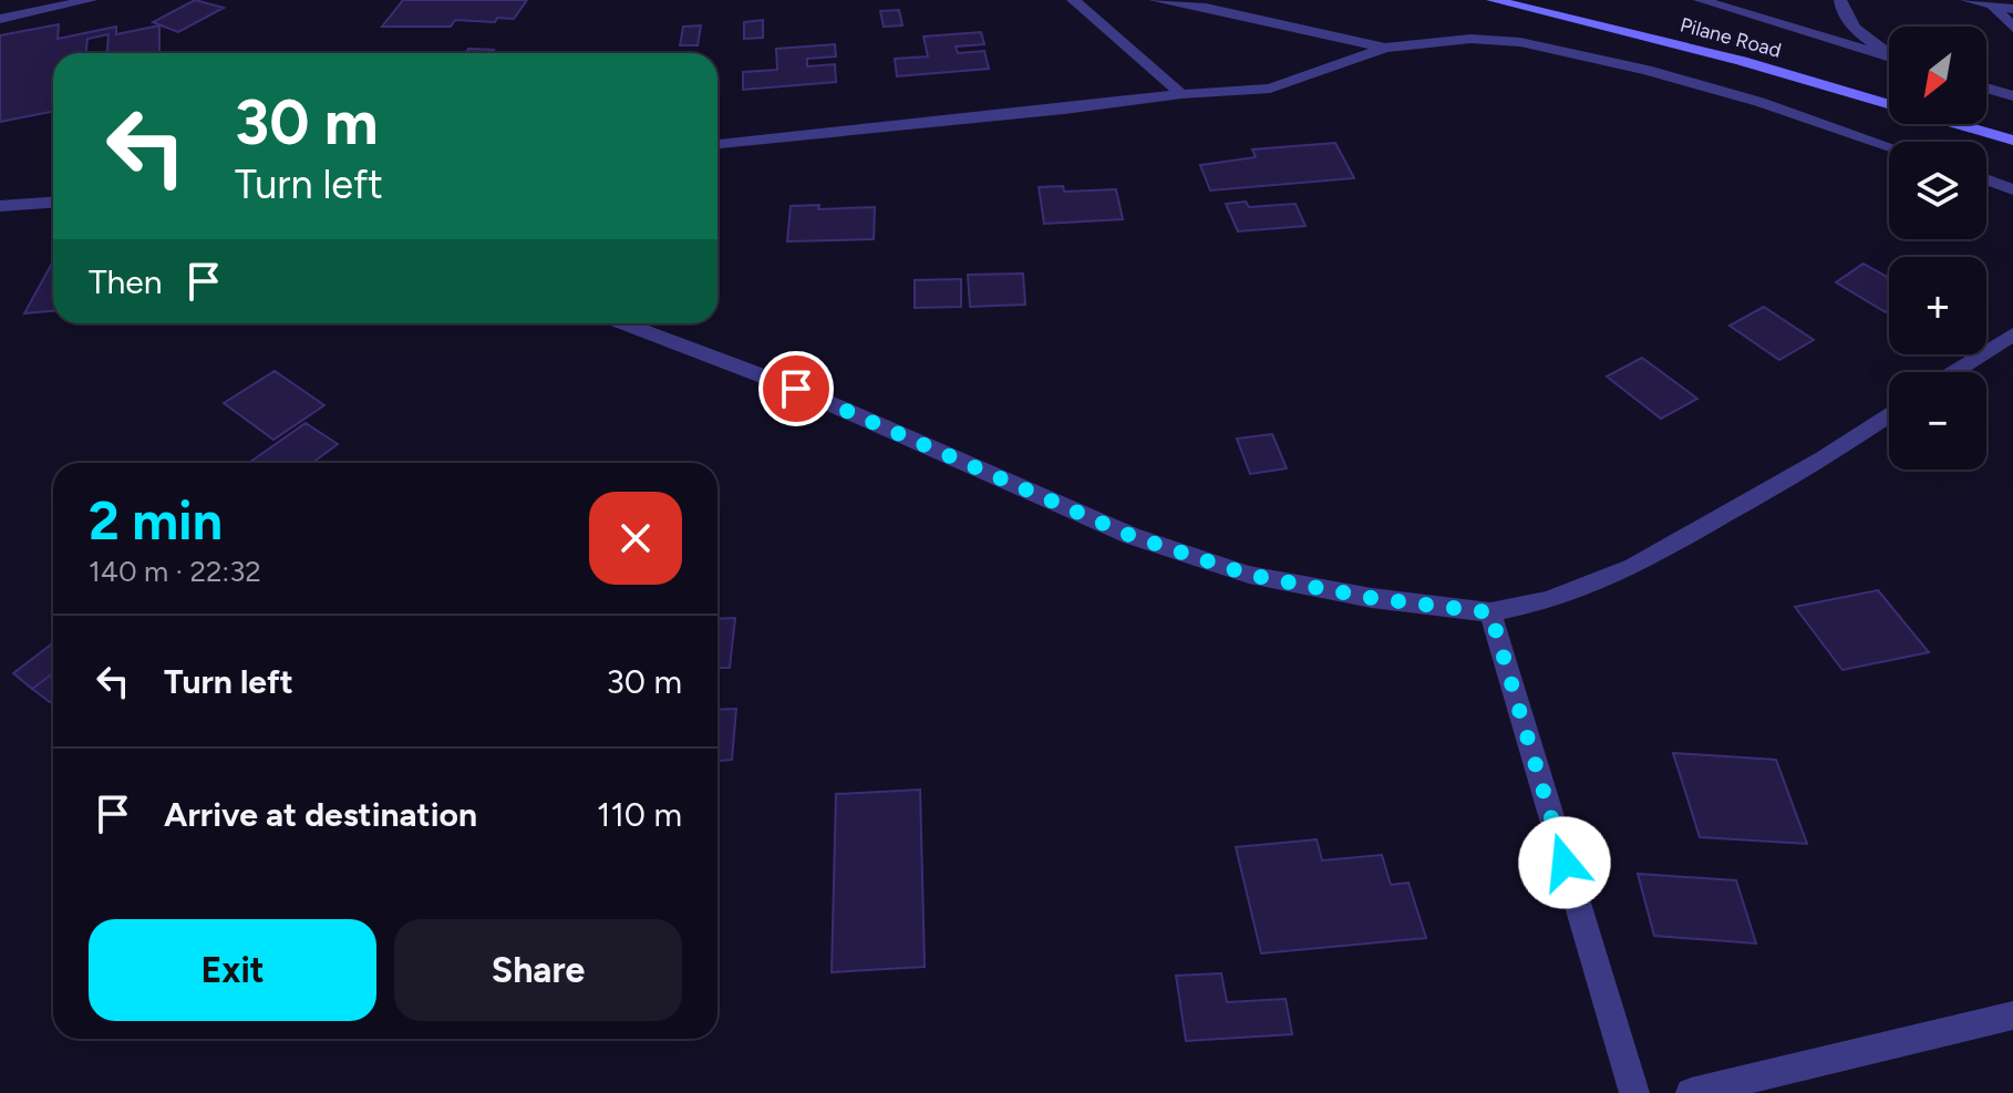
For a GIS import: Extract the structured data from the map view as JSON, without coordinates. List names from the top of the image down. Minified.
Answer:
{"streets":{"main road":["Pilane Road"]},"north":"bottom left","page":{"map_buttons":["+","−"],"turn":["30 m","Turn left"],"then":"Then","heading":["2 min","140 m · 22:32"],"list":[{"name":"Turn left","value":"30 m"},{"name":"Arrive at destination","value":"110 m"}],"buttons":["Exit","Share"]}}
